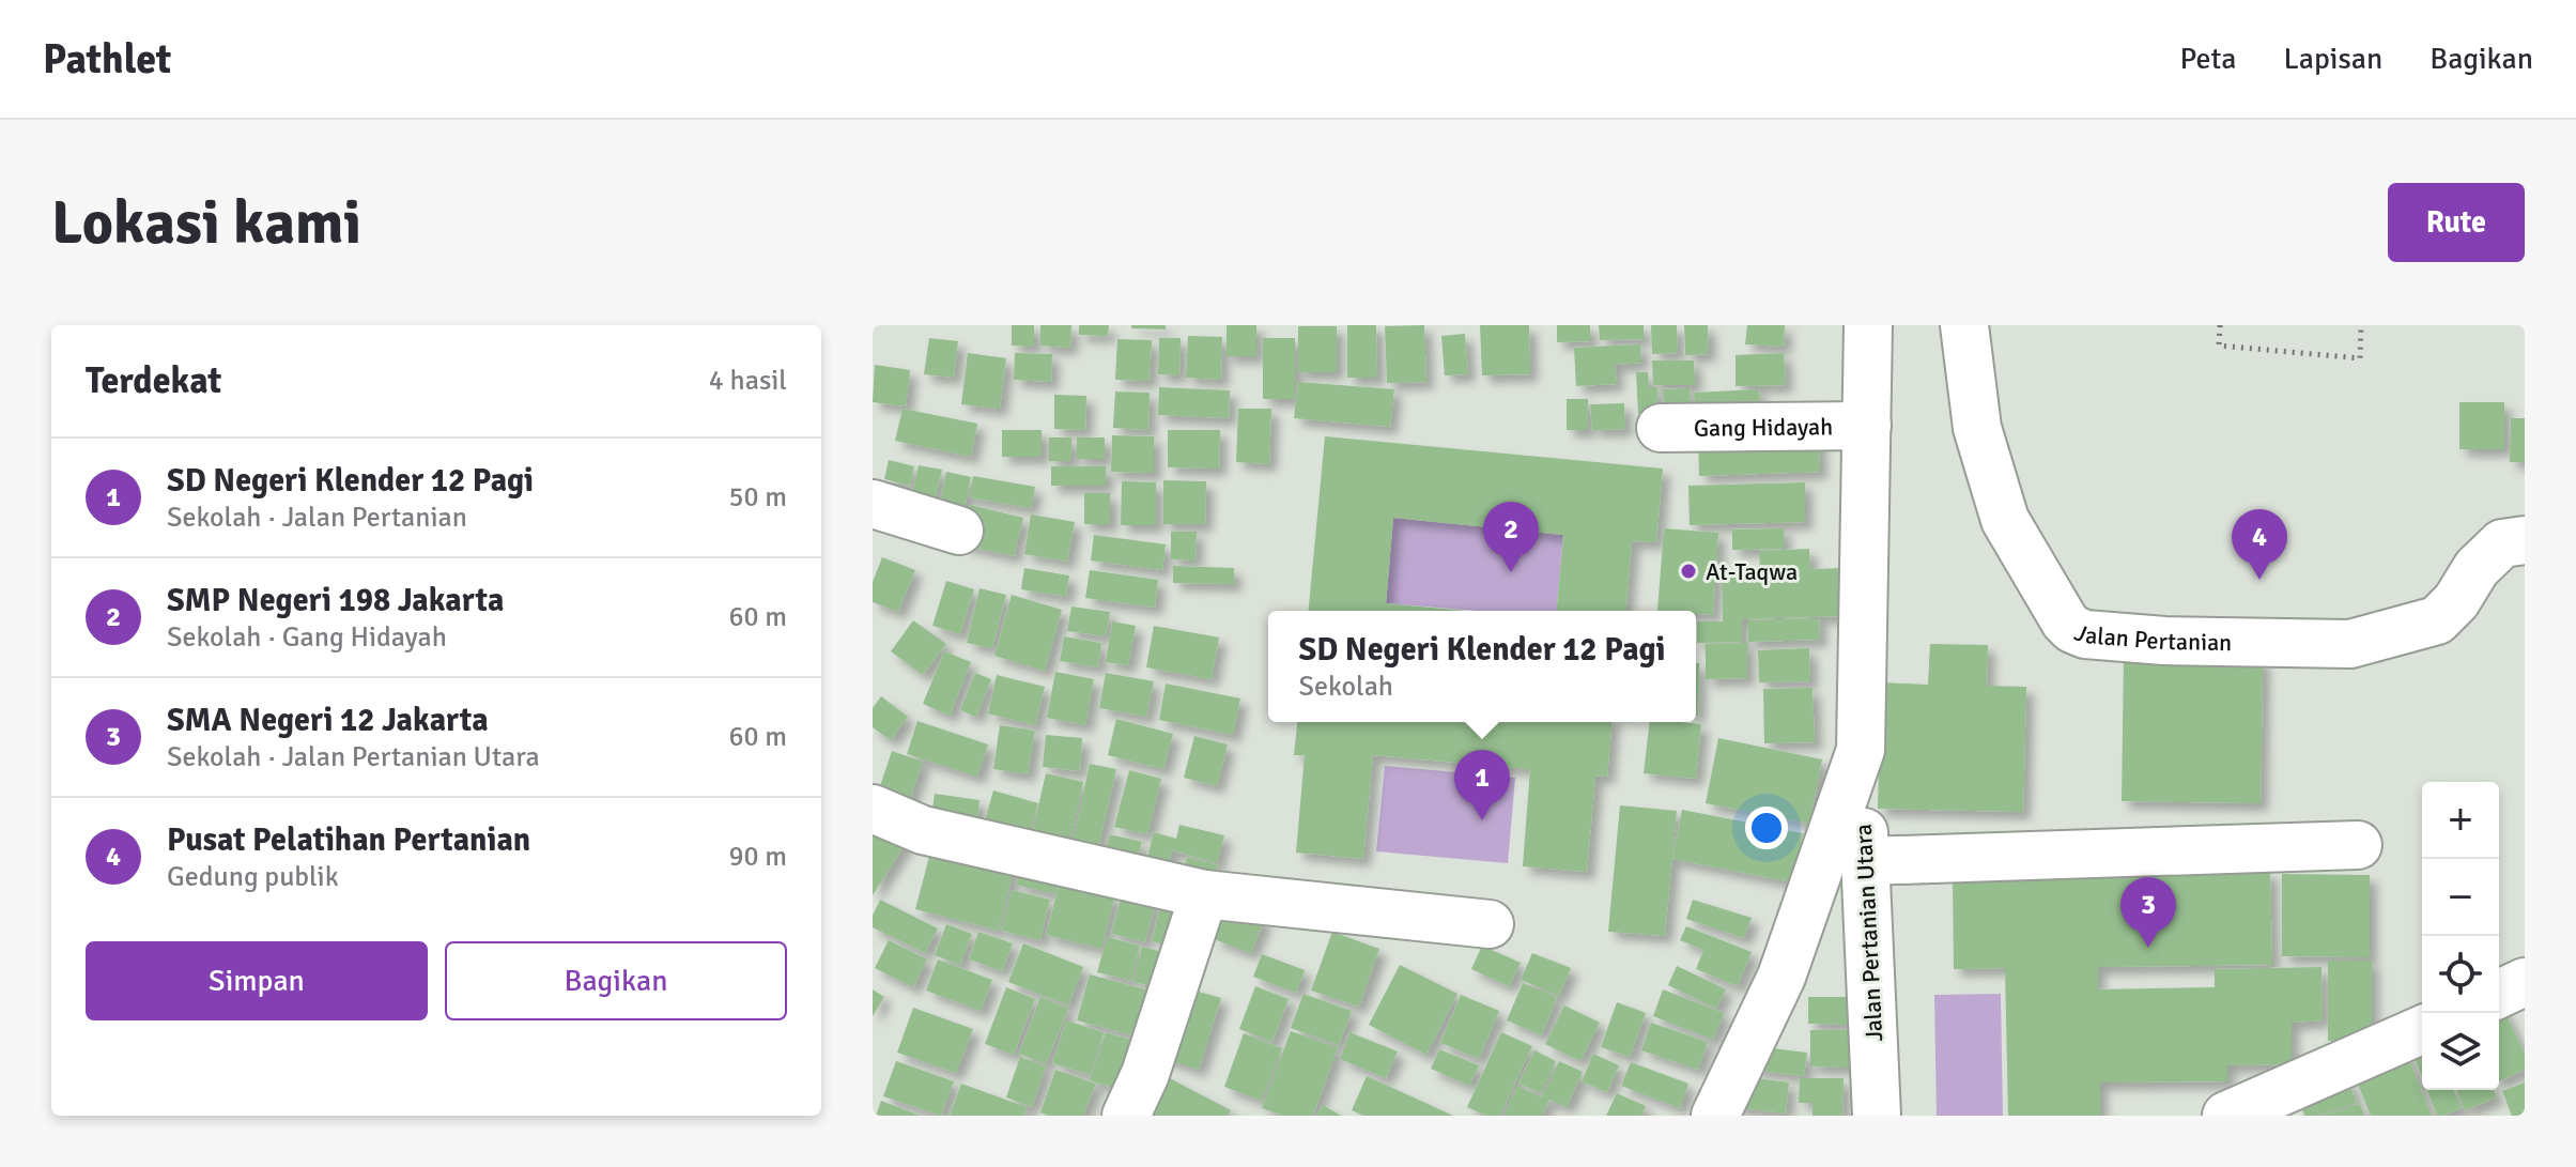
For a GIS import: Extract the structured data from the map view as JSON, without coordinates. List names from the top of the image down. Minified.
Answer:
{"streets":{"street":["Gang Hidayah","Jalan Pertanian","Jalan Pertanian Utara"]},"places":["At-Taqwa"],"page":{"header":"Pathlet","nav":["Peta","Lapisan","Bagikan"],"buttons":["Rute",["Simpan","Bagikan"]],"title":"Lokasi kami","heading":["Terdekat","4 hasil"],"list":[{"mark":"1","name":"SD Negeri Klender 12 Pagi","note":"Sekolah · Jalan Pertanian","value":"50 m"},{"mark":"2","name":"SMP Negeri 198 Jakarta","note":"Sekolah · Gang Hidayah","value":"60 m"},{"mark":"3","name":"SMA Negeri 12 Jakarta","note":"Sekolah · Jalan Pertanian Utara","value":"60 m"},{"mark":"4","name":"Pusat Pelatihan Pertanian","note":"Gedung publik","value":"90 m"}],"pins":["2","4","1","3"],"popup":["SD Negeri Klender 12 Pagi","Sekolah"],"map_buttons":["+","−"]}}
